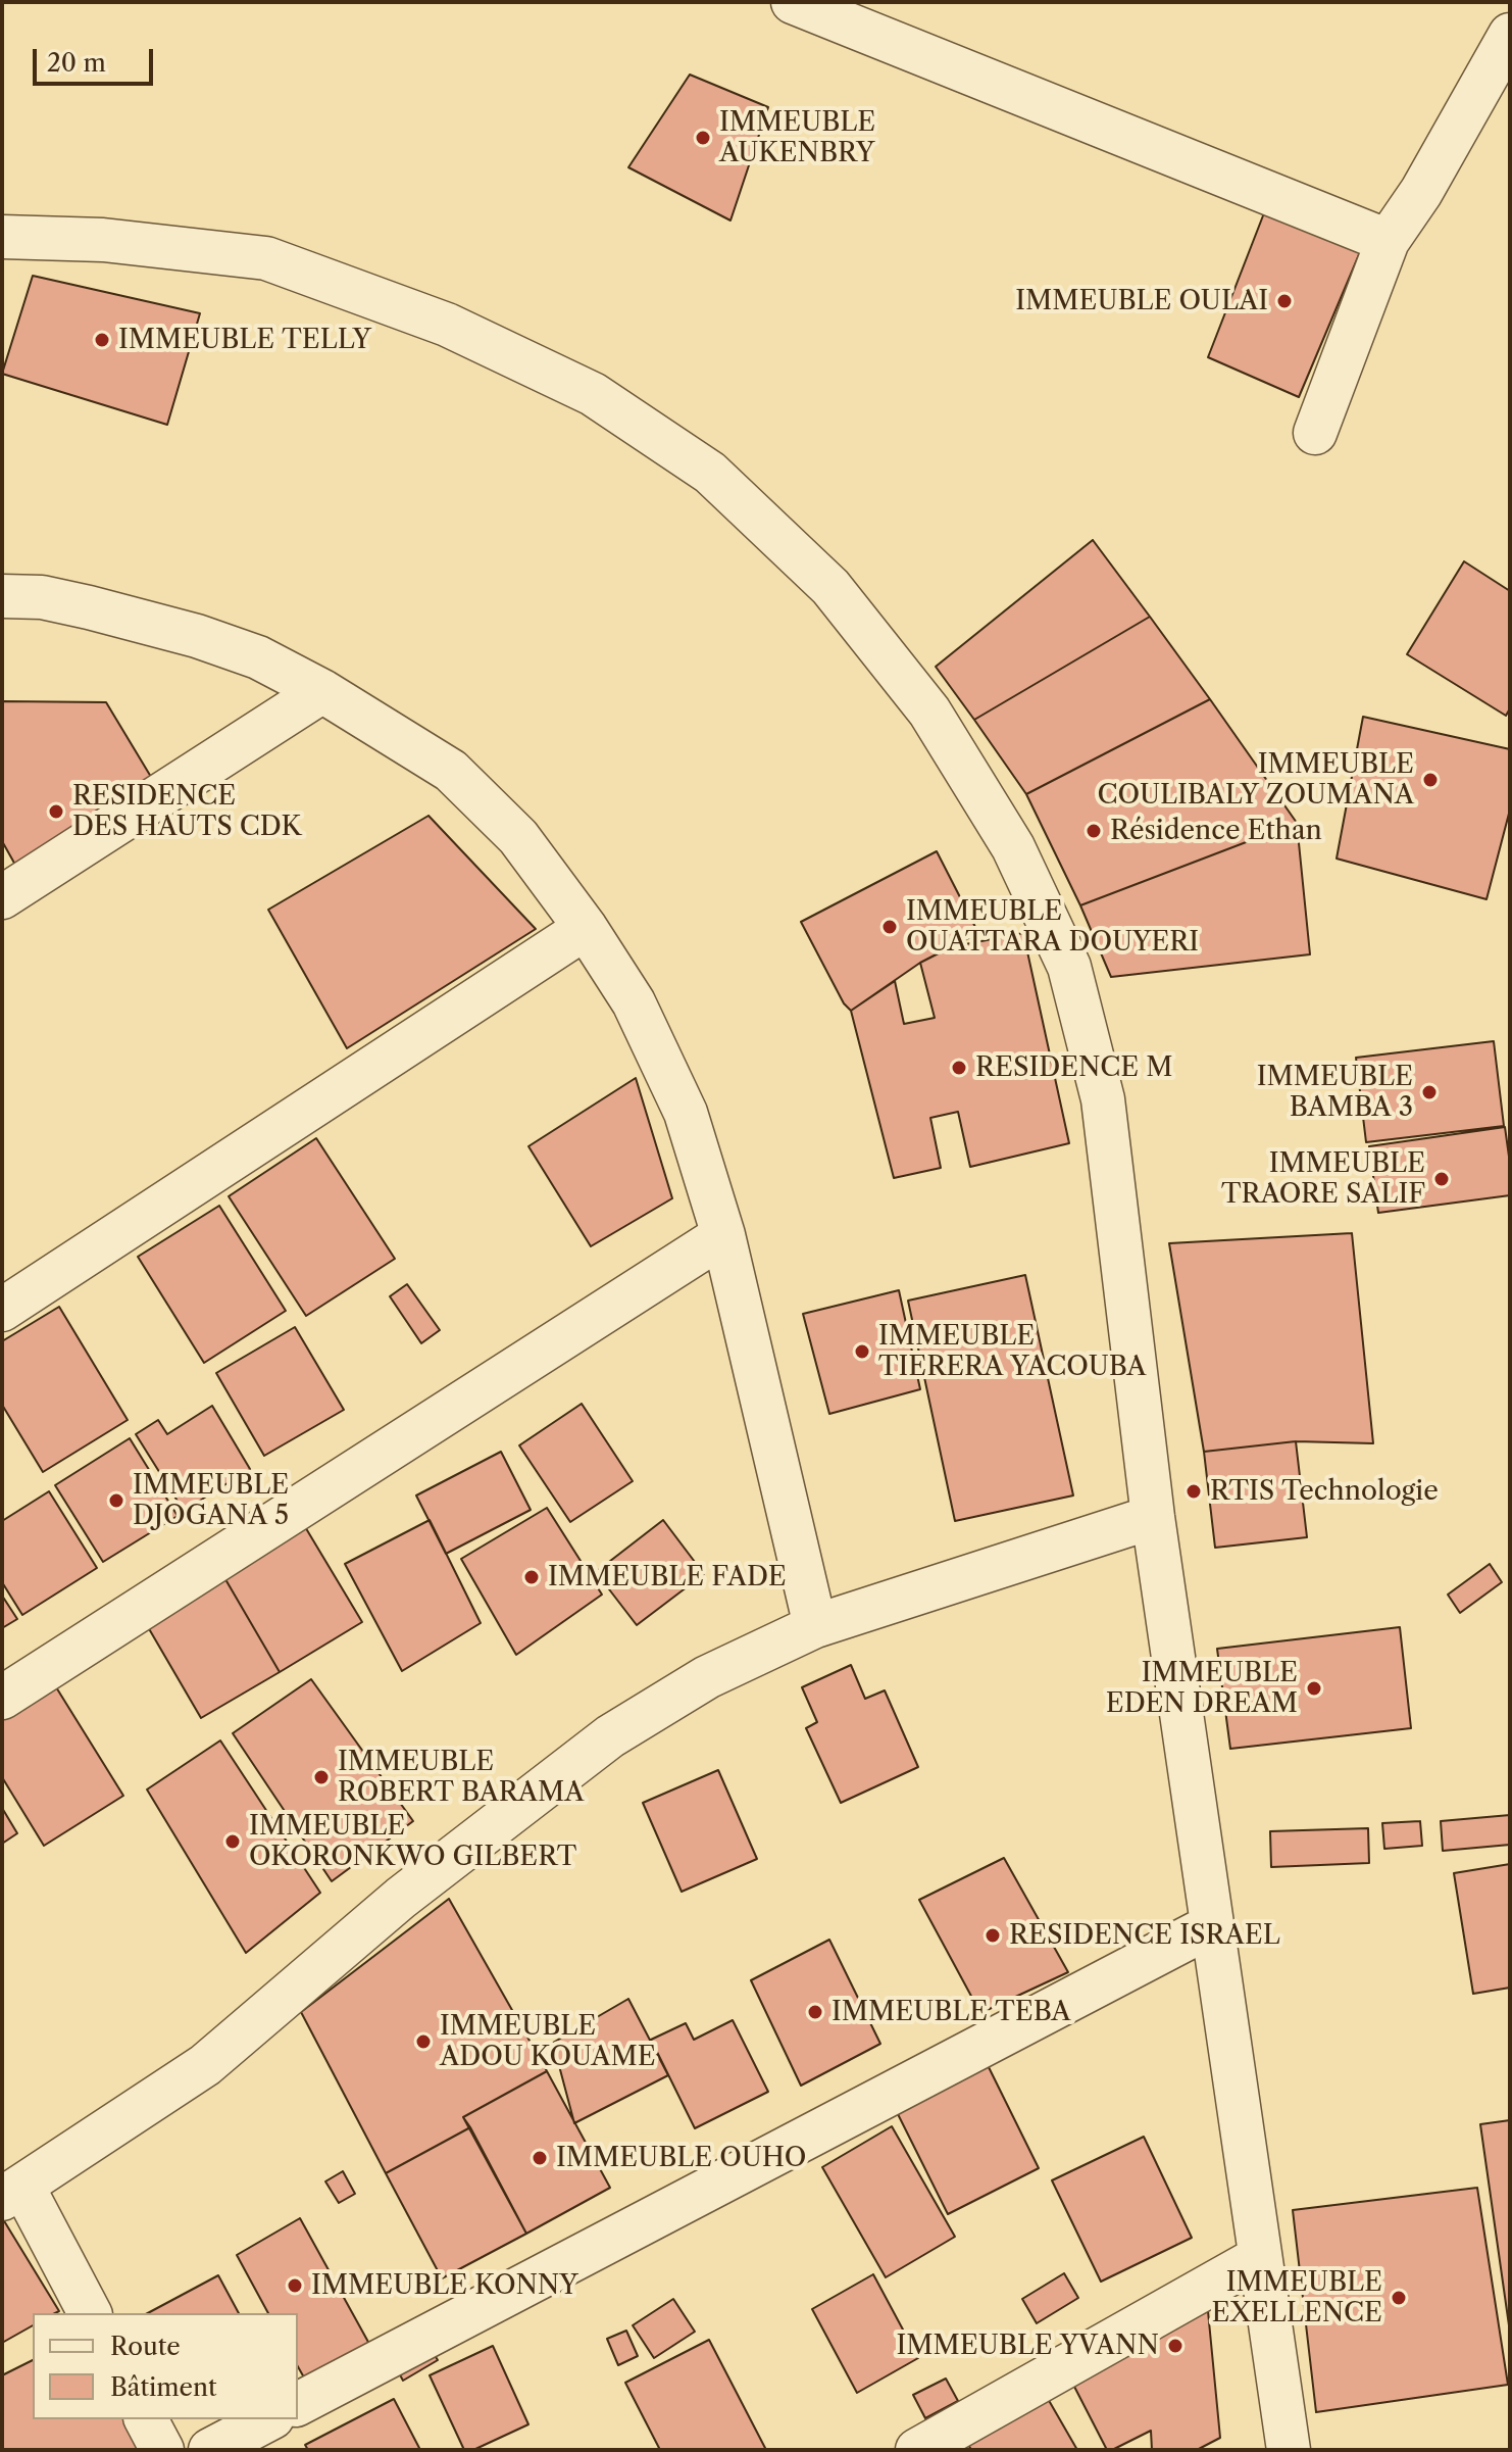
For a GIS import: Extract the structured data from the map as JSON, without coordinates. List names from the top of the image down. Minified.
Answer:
{"places":["IMMEUBLE AUKENBRY","IMMEUBLE OULAI","IMMEUBLE TELLY","IMMEUBLE COULIBALY ZOUMANA","RESIDENCE DES HAUTS CDK","Résidence Ethan","IMMEUBLE OUATTARA DOUYERI","RESIDENCE M","IMMEUBLE BAMBA 3","IMMEUBLE TRAORE SALIF","IMMEUBLE TIERERA YACOUBA","RTIS Technologie","IMMEUBLE DJOGANA 5","IMMEUBLE FADE","IMMEUBLE EDEN DREAM","IMMEUBLE ROBERT BARAMA","IMMEUBLE OKORONKWO GILBERT","RESIDENCE ISRAEL","IMMEUBLE TEBA","IMMEUBLE ADOU KOUAME","IMMEUBLE OUHO","IMMEUBLE KONNY","IMMEUBLE EXELLENCE","IMMEUBLE YVANN"],"legend":["Route","Bâtiment"],"scale_bar":"20 m"}
